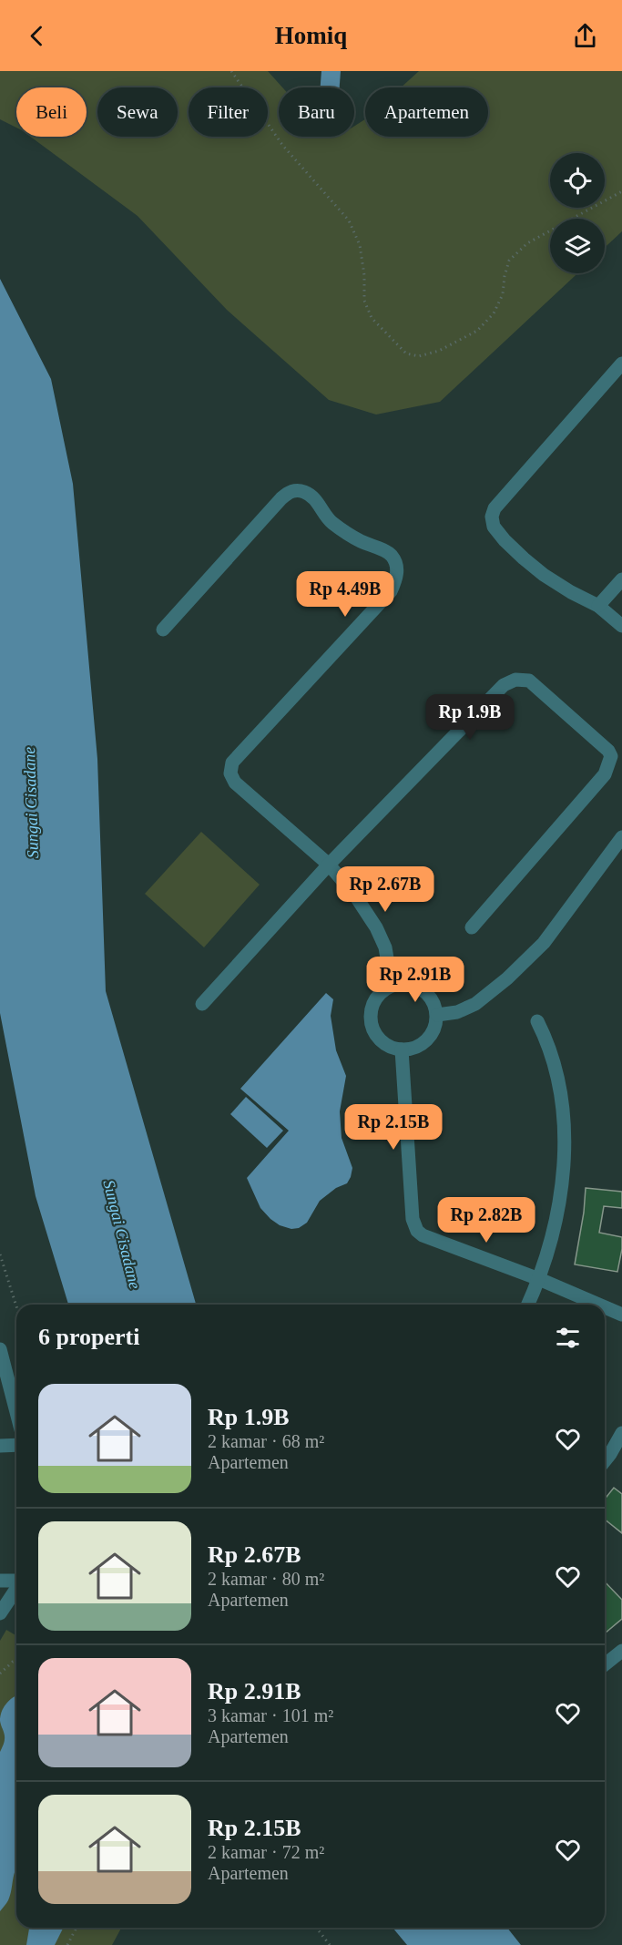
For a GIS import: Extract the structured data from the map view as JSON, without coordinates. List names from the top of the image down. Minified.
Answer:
{"water":["Sungai Cisadane"],"page":{"header":"Homiq","chip":["Beli","Sewa","Filter","Baru","Apartemen"],"price":["Rp 4.49B","Rp 1.9B","Rp 2.67B","Rp 2.91B","Rp 2.15B","Rp 2.82B"],"heading":"6 properti","list":[{"name":"Rp 1.9B","note":"2 kamar · 68 m² · Apartemen"},{"name":"Rp 2.67B","note":"2 kamar · 80 m² · Apartemen"},{"name":"Rp 2.91B","note":"3 kamar · 101 m² · Apartemen"},{"name":"Rp 2.15B","note":"2 kamar · 72 m² · Apartemen"}]}}
